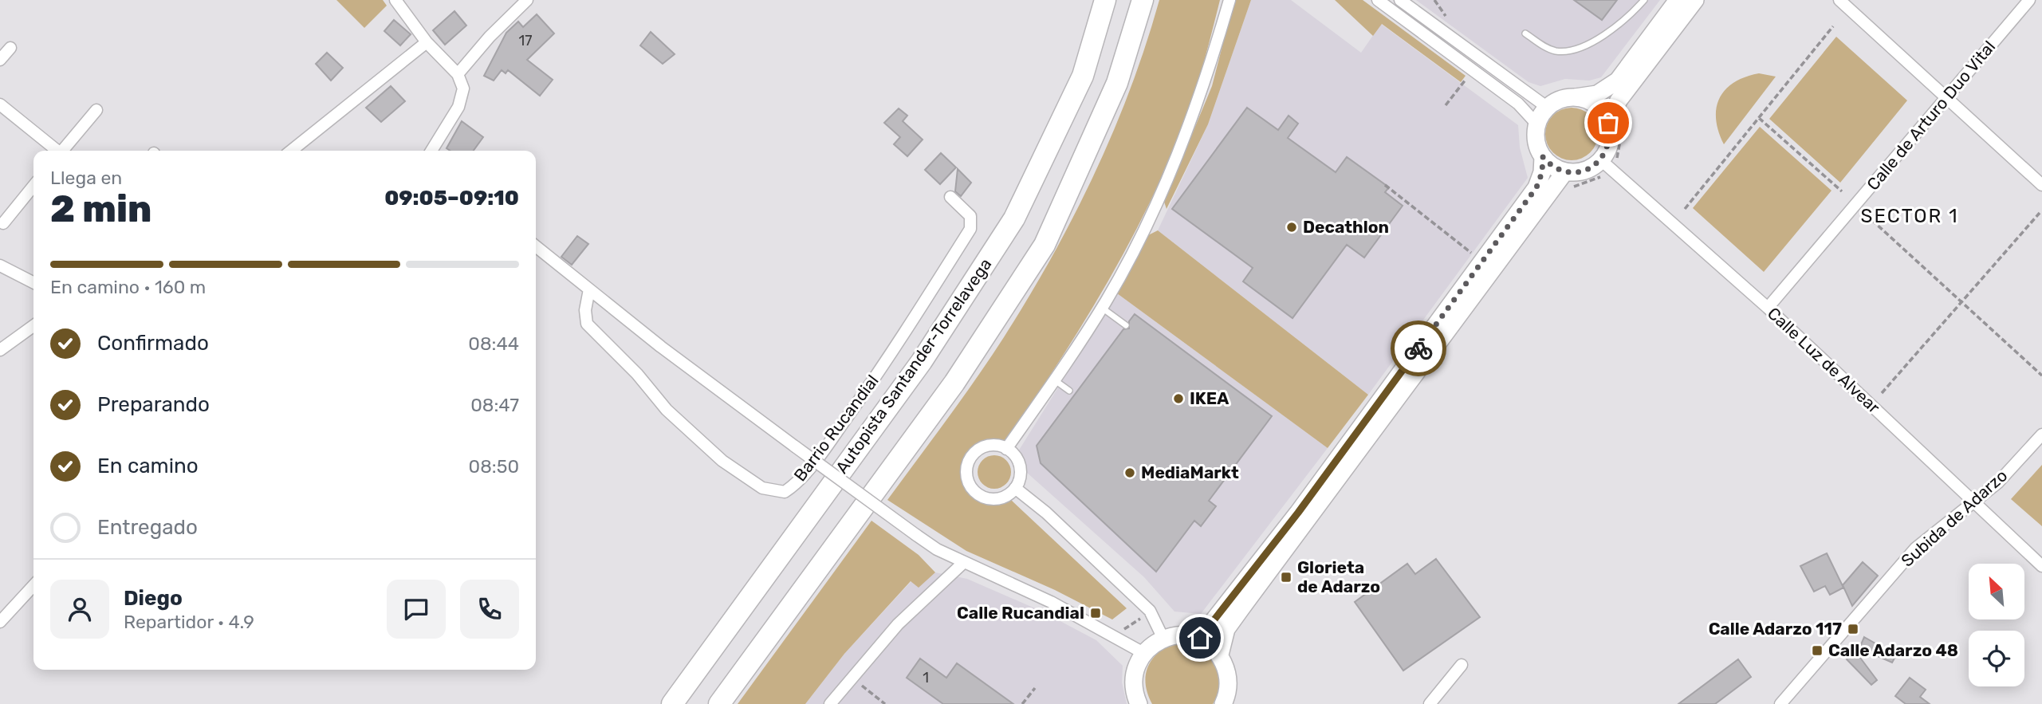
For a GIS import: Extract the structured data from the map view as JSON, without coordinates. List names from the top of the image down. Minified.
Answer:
{"streets":{"highway":["Autopista Santander-Torrelavega"],"street":["Calle de Arturo Duo Vital","Calle Luz de Alvear","Barrio Rucandial","Subida de Adarzo"]},"crossings":[["Calle de Arturo Duo Vital","Calle Luz de Alvear"],["Calle Luz de Alvear","Subida de Adarzo"]],"districts":["SECTOR 1"],"places":{"other":["Decathlon","IKEA","MediaMarkt"],"transit":["Glorieta de Adarzo","Calle Rucandial","Calle Adarzo 117","Calle Adarzo 48"]},"house_numbers":["17","1"],"north":"top left","page":{"heading":["2 min","Llega en","09:05–09:10"],"panel":["Diego","Repartidor · 4.9"],"bar":"En camino · 160 m","list":[["Confirmado","08:44"],["Preparando","08:47"],["En camino","08:50"],"Entregado"]}}
